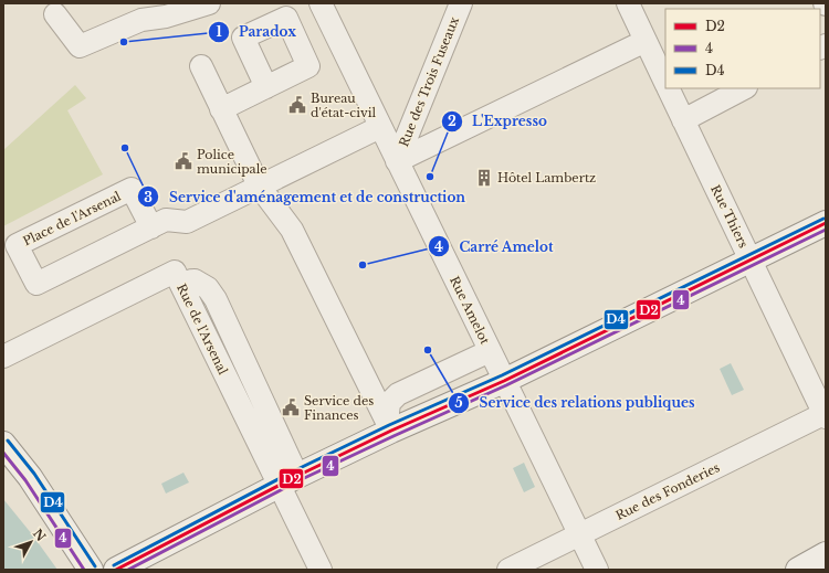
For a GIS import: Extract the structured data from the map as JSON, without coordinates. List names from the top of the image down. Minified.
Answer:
{"streets":{"street":["Rue des Trois Fuseaux","Rue Thiers","Place de l'Arsenal","Rue Amelot","Rue de l'Arsenal","Rue des Fonderies"]},"crossings":[["Rue des Trois Fuseaux","Rue Amelot"],["Rue Thiers","Rue des Fonderies"],["Rue Amelot","Rue des Fonderies"]],"places":{"other":["Paradox","Service d'aménagement et de construction","L'Expresso","Carré Amelot","Service des relations publiques"],"public building":["Bureau d'état-civil","Police municipale","Service des Finances"],"building":["Hôtel Lambertz"]},"lines":["transit line D4","transit line D2","transit line 4"],"legend":["D2","4","D4"],"north":"top right"}
